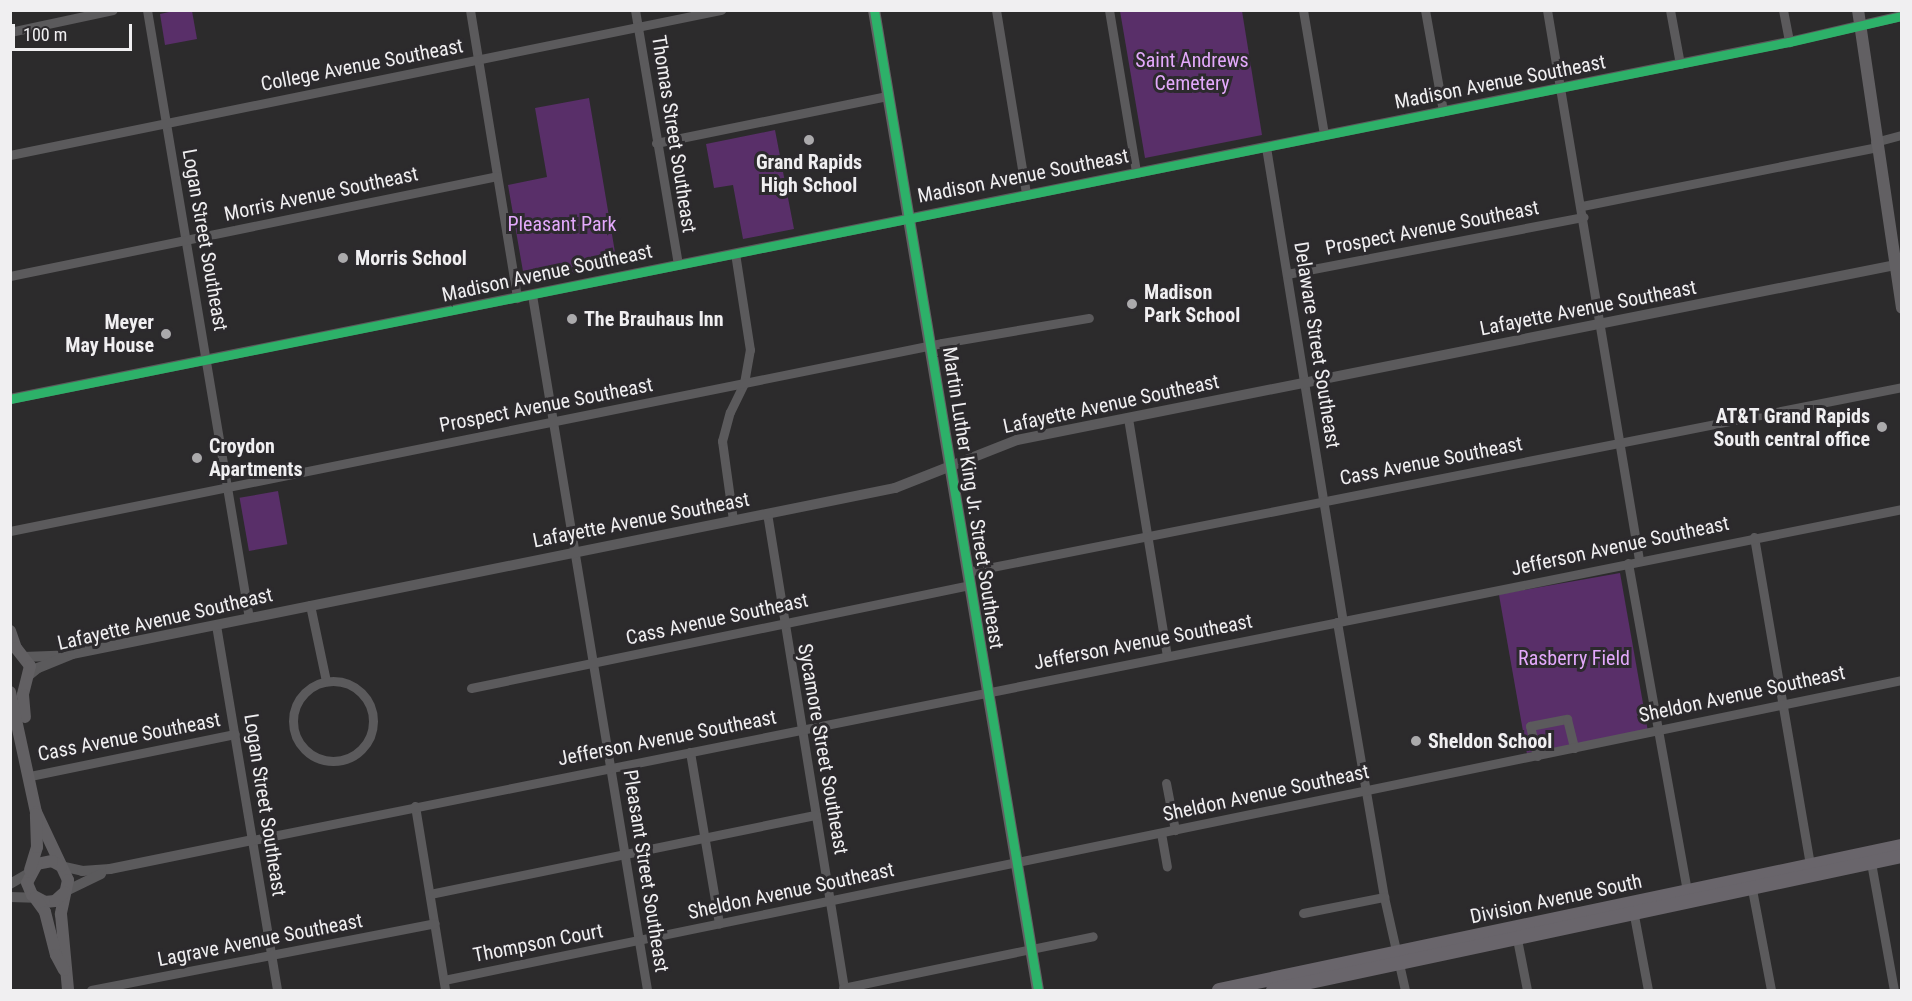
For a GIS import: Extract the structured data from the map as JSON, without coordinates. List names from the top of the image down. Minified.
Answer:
{"streets":{"main road":["Martin Luther King Jr. Street Southeast","Division Avenue South"],"street":["College Avenue Southeast","Madison Avenue Southeast","Thomas Street Southeast","Morris Avenue Southeast","Prospect Avenue Southeast","Logan Street Southeast","Lafayette Avenue Southeast","Delaware Street Southeast","Cass Avenue Southeast","Jefferson Avenue Southeast","Sheldon Avenue Southeast","Sycamore Street Southeast","Pleasant Street Southeast","Lagrave Avenue Southeast","Thompson Court"]},"crossings":[["College Avenue Southeast","Thomas Street Southeast"],["College Avenue Southeast","Logan Street Southeast"],["Madison Avenue Southeast","Thomas Street Southeast"],["Madison Avenue Southeast","Logan Street Southeast"],["Madison Avenue Southeast","Delaware Street Southeast"],["Madison Avenue Southeast","Martin Luther King Jr. Street Southeast"],["Madison Avenue Southeast","Pleasant Street Southeast"],["Morris Avenue Southeast","Logan Street Southeast"],["Prospect Avenue Southeast","Logan Street Southeast"],["Prospect Avenue Southeast","Delaware Street Southeast"],["Prospect Avenue Southeast","Martin Luther King Jr. Street Southeast"],["Prospect Avenue Southeast","Pleasant Street Southeast"],["Logan Street Southeast","Lafayette Avenue Southeast"],["Logan Street Southeast","Cass Avenue Southeast"],["Logan Street Southeast","Jefferson Avenue Southeast"],["Logan Street Southeast","Lagrave Avenue Southeast"],["Lafayette Avenue Southeast","Delaware Street Southeast"],["Lafayette Avenue Southeast","Martin Luther King Jr. Street Southeast"],["Lafayette Avenue Southeast","Sycamore Street Southeast"],["Lafayette Avenue Southeast","Pleasant Street Southeast"],["Delaware Street Southeast","Cass Avenue Southeast"],["Delaware Street Southeast","Jefferson Avenue Southeast"],["Delaware Street Southeast","Sheldon Avenue Southeast"],["Delaware Street Southeast","Division Avenue South"],["Cass Avenue Southeast","Martin Luther King Jr. Street Southeast"],["Cass Avenue Southeast","Sycamore Street Southeast"],["Cass Avenue Southeast","Pleasant Street Southeast"],["Martin Luther King Jr. Street Southeast","Jefferson Avenue Southeast"],["Martin Luther King Jr. Street Southeast","Sheldon Avenue Southeast"],["Jefferson Avenue Southeast","Sycamore Street Southeast"],["Jefferson Avenue Southeast","Pleasant Street Southeast"],["Sheldon Avenue Southeast","Sycamore Street Southeast"],["Sheldon Avenue Southeast","Pleasant Street Southeast"],["Sheldon Avenue Southeast","Thompson Court"],["Pleasant Street Southeast","Thompson Court"]],"parks":["Saint Andrews Cemetery","Pleasant Park","Rasberry Field"],"places":["Grand Rapids High School","Morris School","Madison Park School","The Brauhaus Inn","Meyer May House","AT&T Grand Rapids South central office","Croydon Apartments","Sheldon School"],"scale_bar":"100 m"}
